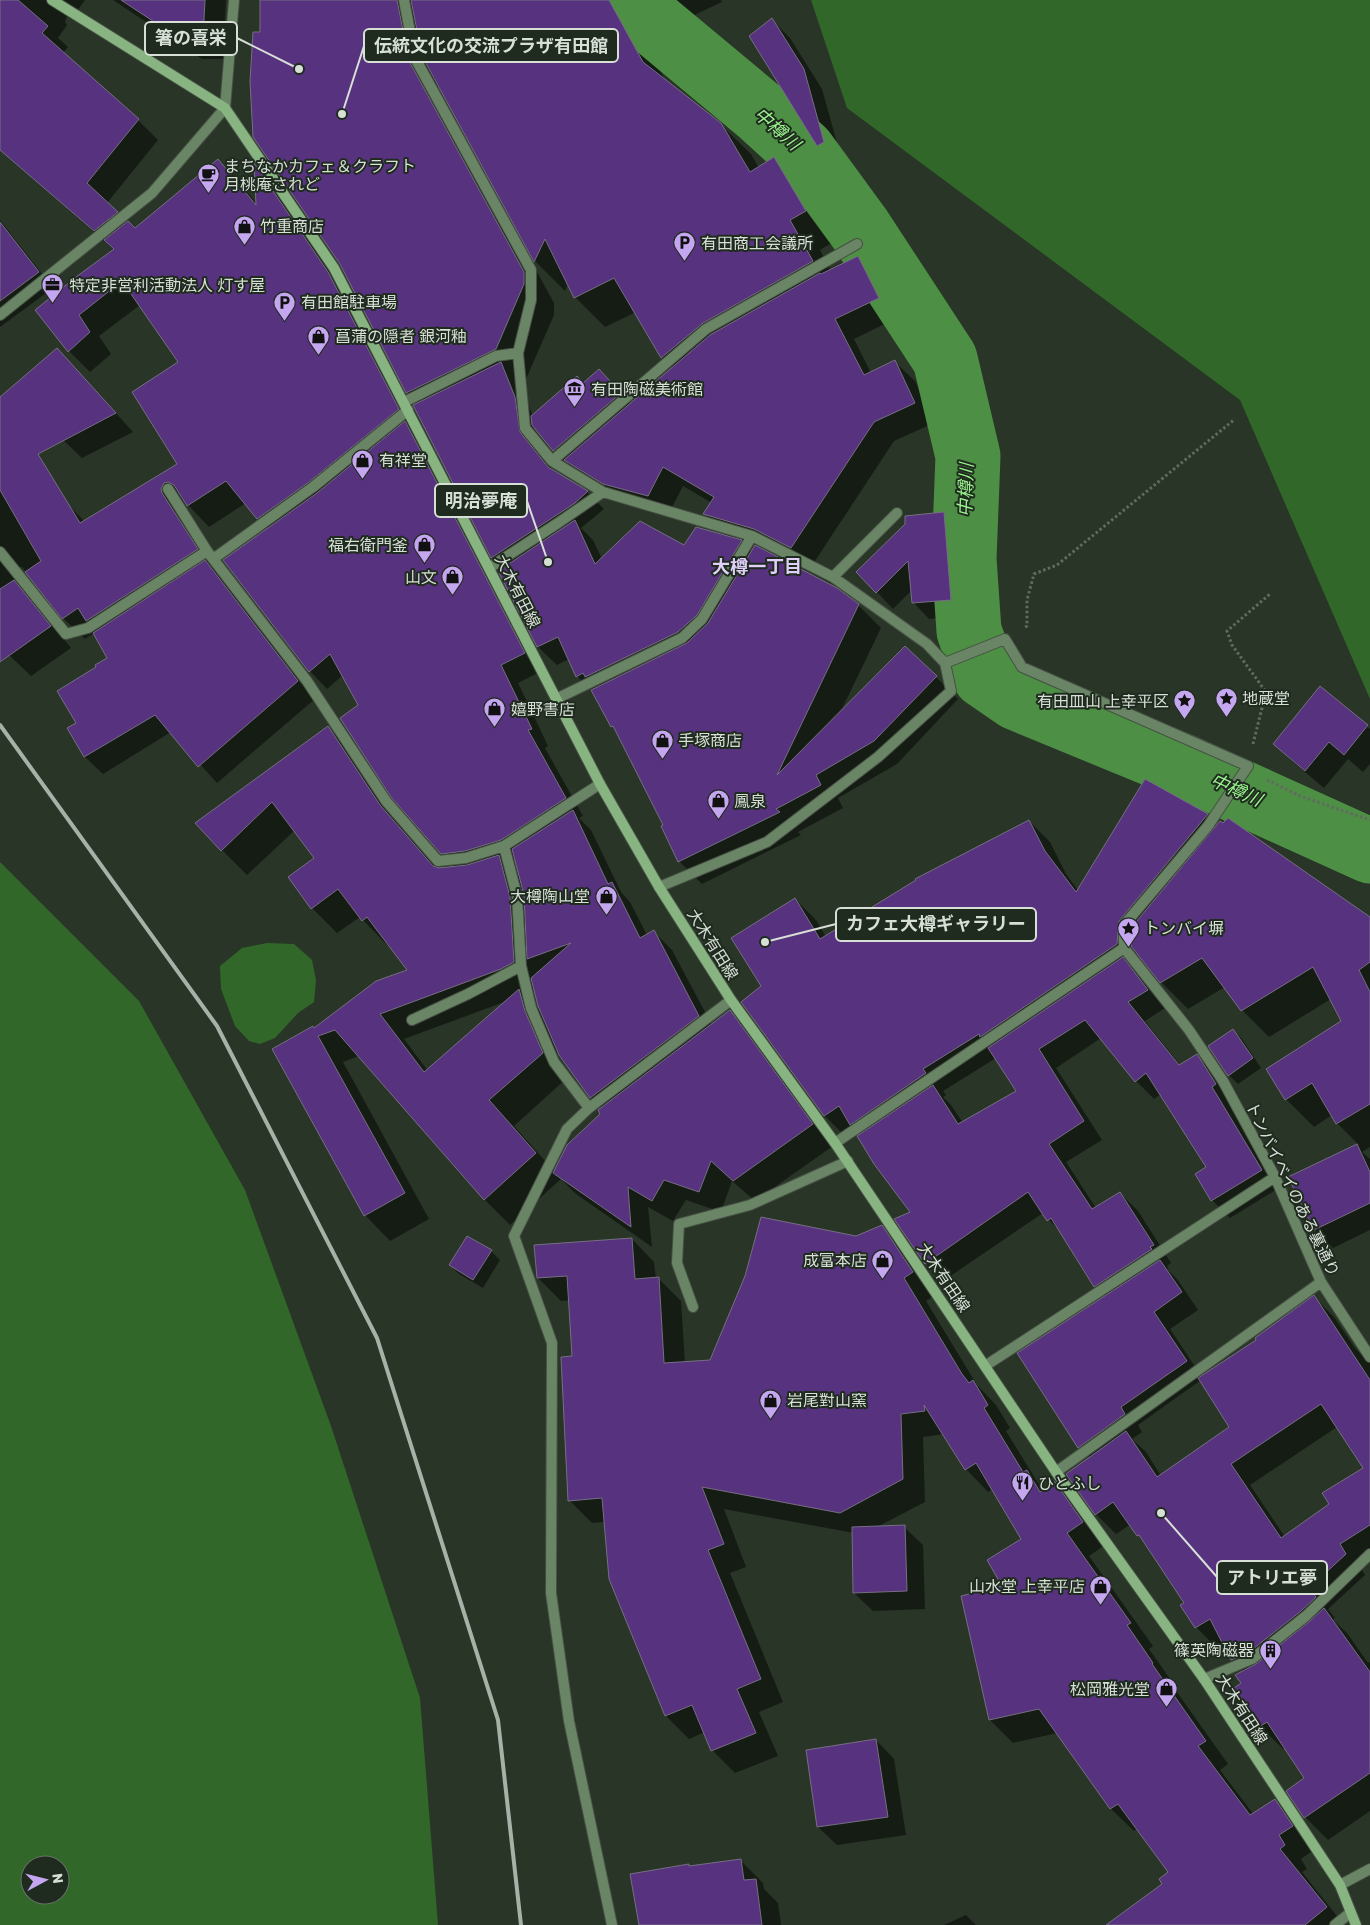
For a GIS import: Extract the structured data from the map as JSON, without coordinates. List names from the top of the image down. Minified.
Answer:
{"streets":{"main road":["大木有田線"],"street":["トンバイベイのある裏通り"]},"districts":["大樽一丁目"],"water":["中樽川"],"places":{"other":["箸の喜栄","伝統文化の交流プラザ有田館","明治夢庵","カフェ大樽ギャラリー","アトリエ夢"],"cafe":["まちなかカフェ＆クラフト 月桃庵されど"],"shop":["竹重商店","菖蒲の隠者 銀河釉","有祥堂","福右衛門釜","山文","嬉野書店","手塚商店","鳳泉","大樽陶山堂","成富本店","岩尾對山窯","山水堂 上幸平店","松岡雅光堂"],"parking":["有田商工会議所","有田館駐車場"],"office":["特定非営利活動法人 灯す屋"],"museum":["有田陶磁美術館"],"place":["地蔵堂","有田皿山 上幸平区","トンバイ塀"],"restaurant":["ひとふし"],"building":["篠英陶磁器"]},"north":"right"}
